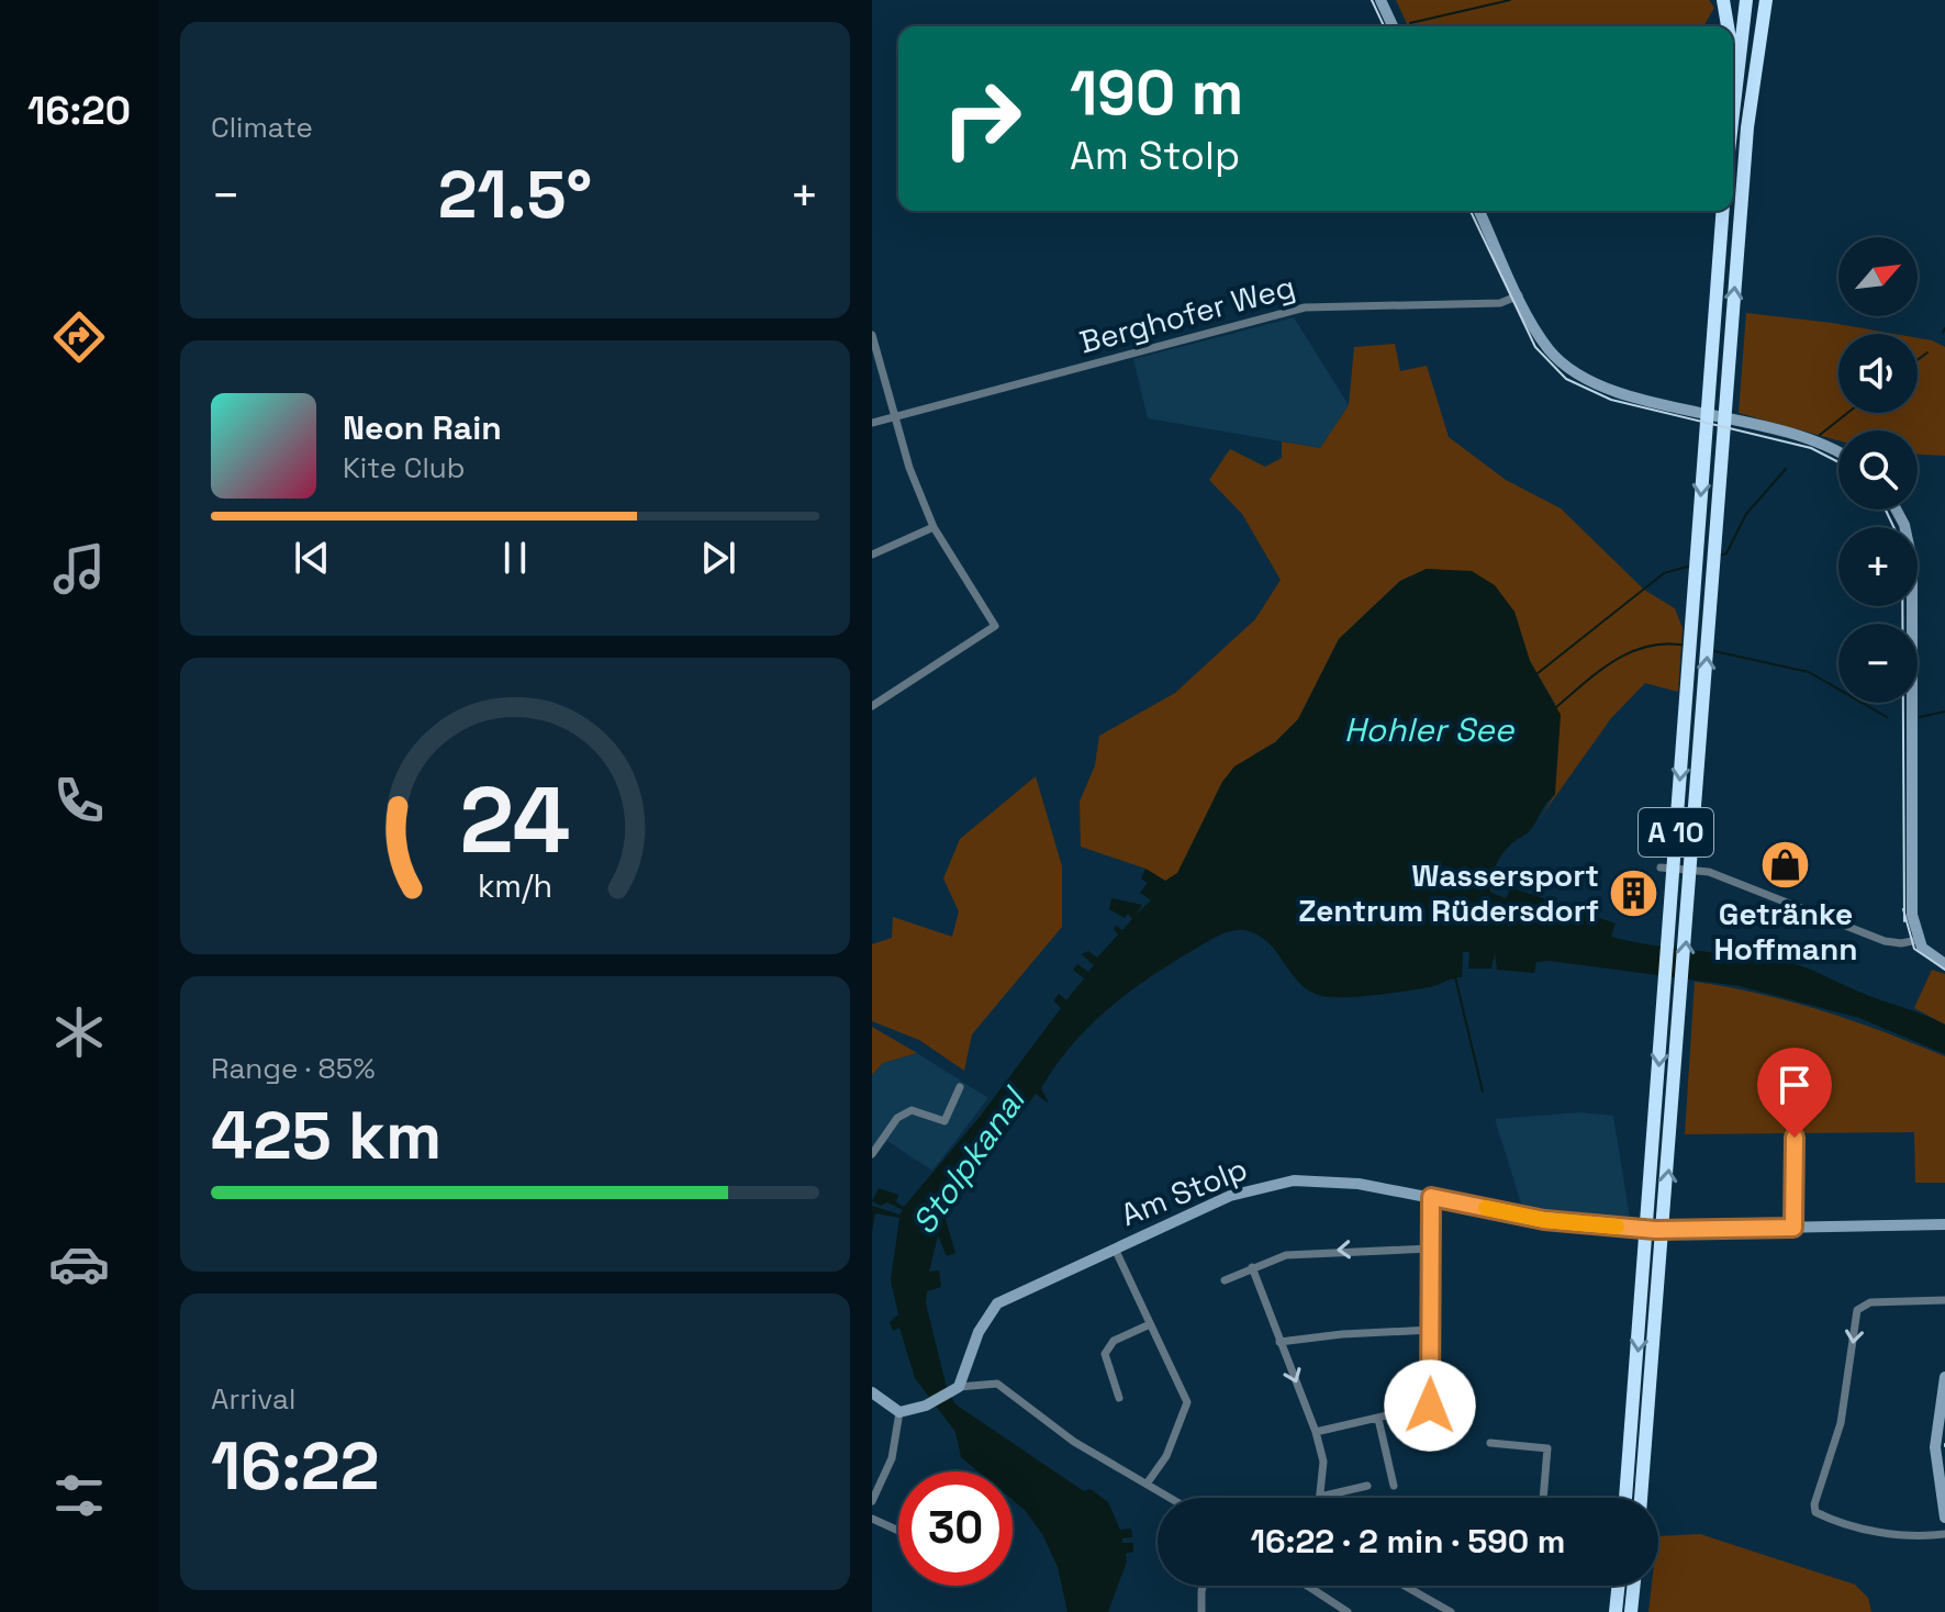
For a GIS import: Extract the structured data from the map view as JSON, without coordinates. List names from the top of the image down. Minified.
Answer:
{"streets":{"highway":["A 10"],"main road":["Am Stolp"],"street":["Berghofer Weg"]},"water":["Hohler See","Stolpkanal"],"places":{"shop":["Getränke Hoffmann"],"building":["Wassersport Zentrum Rüdersdorf"]},"north":"top right","page":{"tabs":"16:20","tile":["Climate",["Range · 85%","425 km"],["Arrival","16:22"]],"turn":["190 m","Am Stolp"],"heat":["−","21.5°","+"],"map_buttons":["+","−"],"song":["Neon Rain","Kite Club"],"limit":"30","trip":"16:22 · 2 min · 590 m","gauge":["24","km/h"]}}
